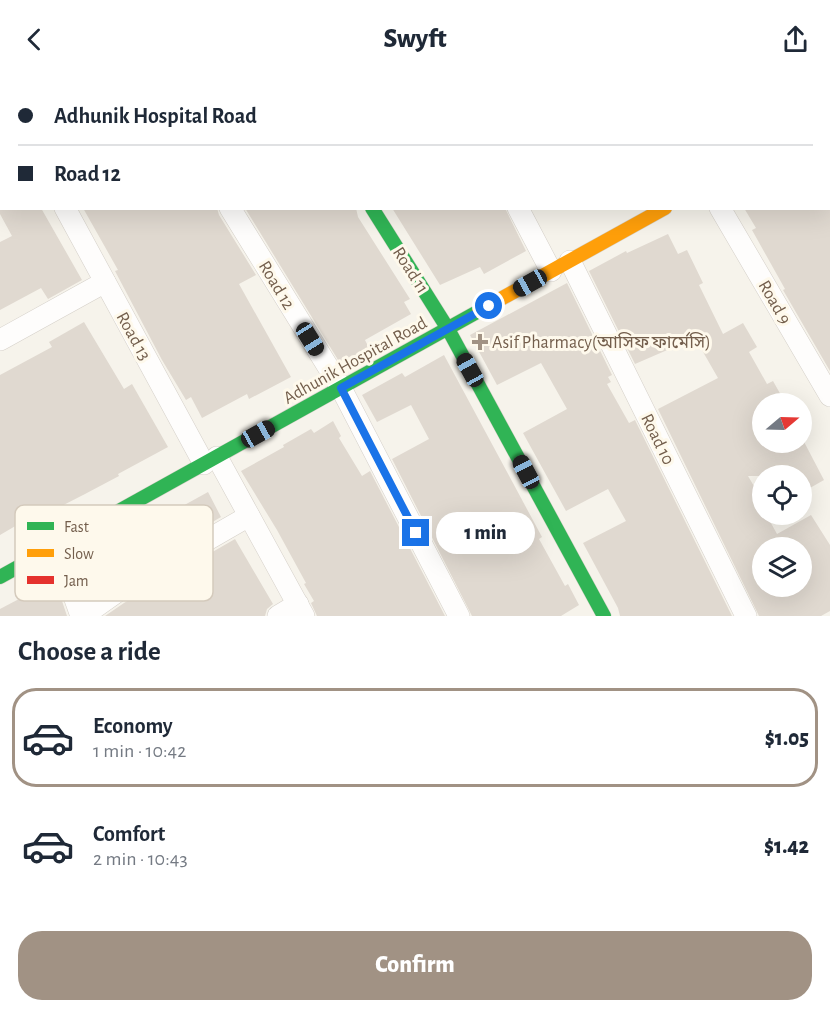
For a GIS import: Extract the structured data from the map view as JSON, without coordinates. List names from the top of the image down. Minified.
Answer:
{"streets":{"street":["Road 11","Road 12","Road 9","Road 13","Adhunik Hospital Road","Road 10"]},"crossings":[["Road 11","Adhunik Hospital Road"],["Road 12","Adhunik Hospital Road"],["Road 13","Adhunik Hospital Road"],["Adhunik Hospital Road","Road 10"]],"places":{"health":["Asif Pharmacy(আসিফ ফার্মেসি)"]},"legend":["Fast","Slow","Jam"],"north":"right","page":{"header":"Swyft","banner":["Adhunik Hospital Road","Road 12"],"bubble":"1 min","heading":"Choose a ride","list":[{"name":"Economy","note":"1 min · 10:42","value":"$1.05"},{"name":"Comfort","note":"2 min · 10:43","value":"$1.42"}],"buttons":"Confirm"}}
